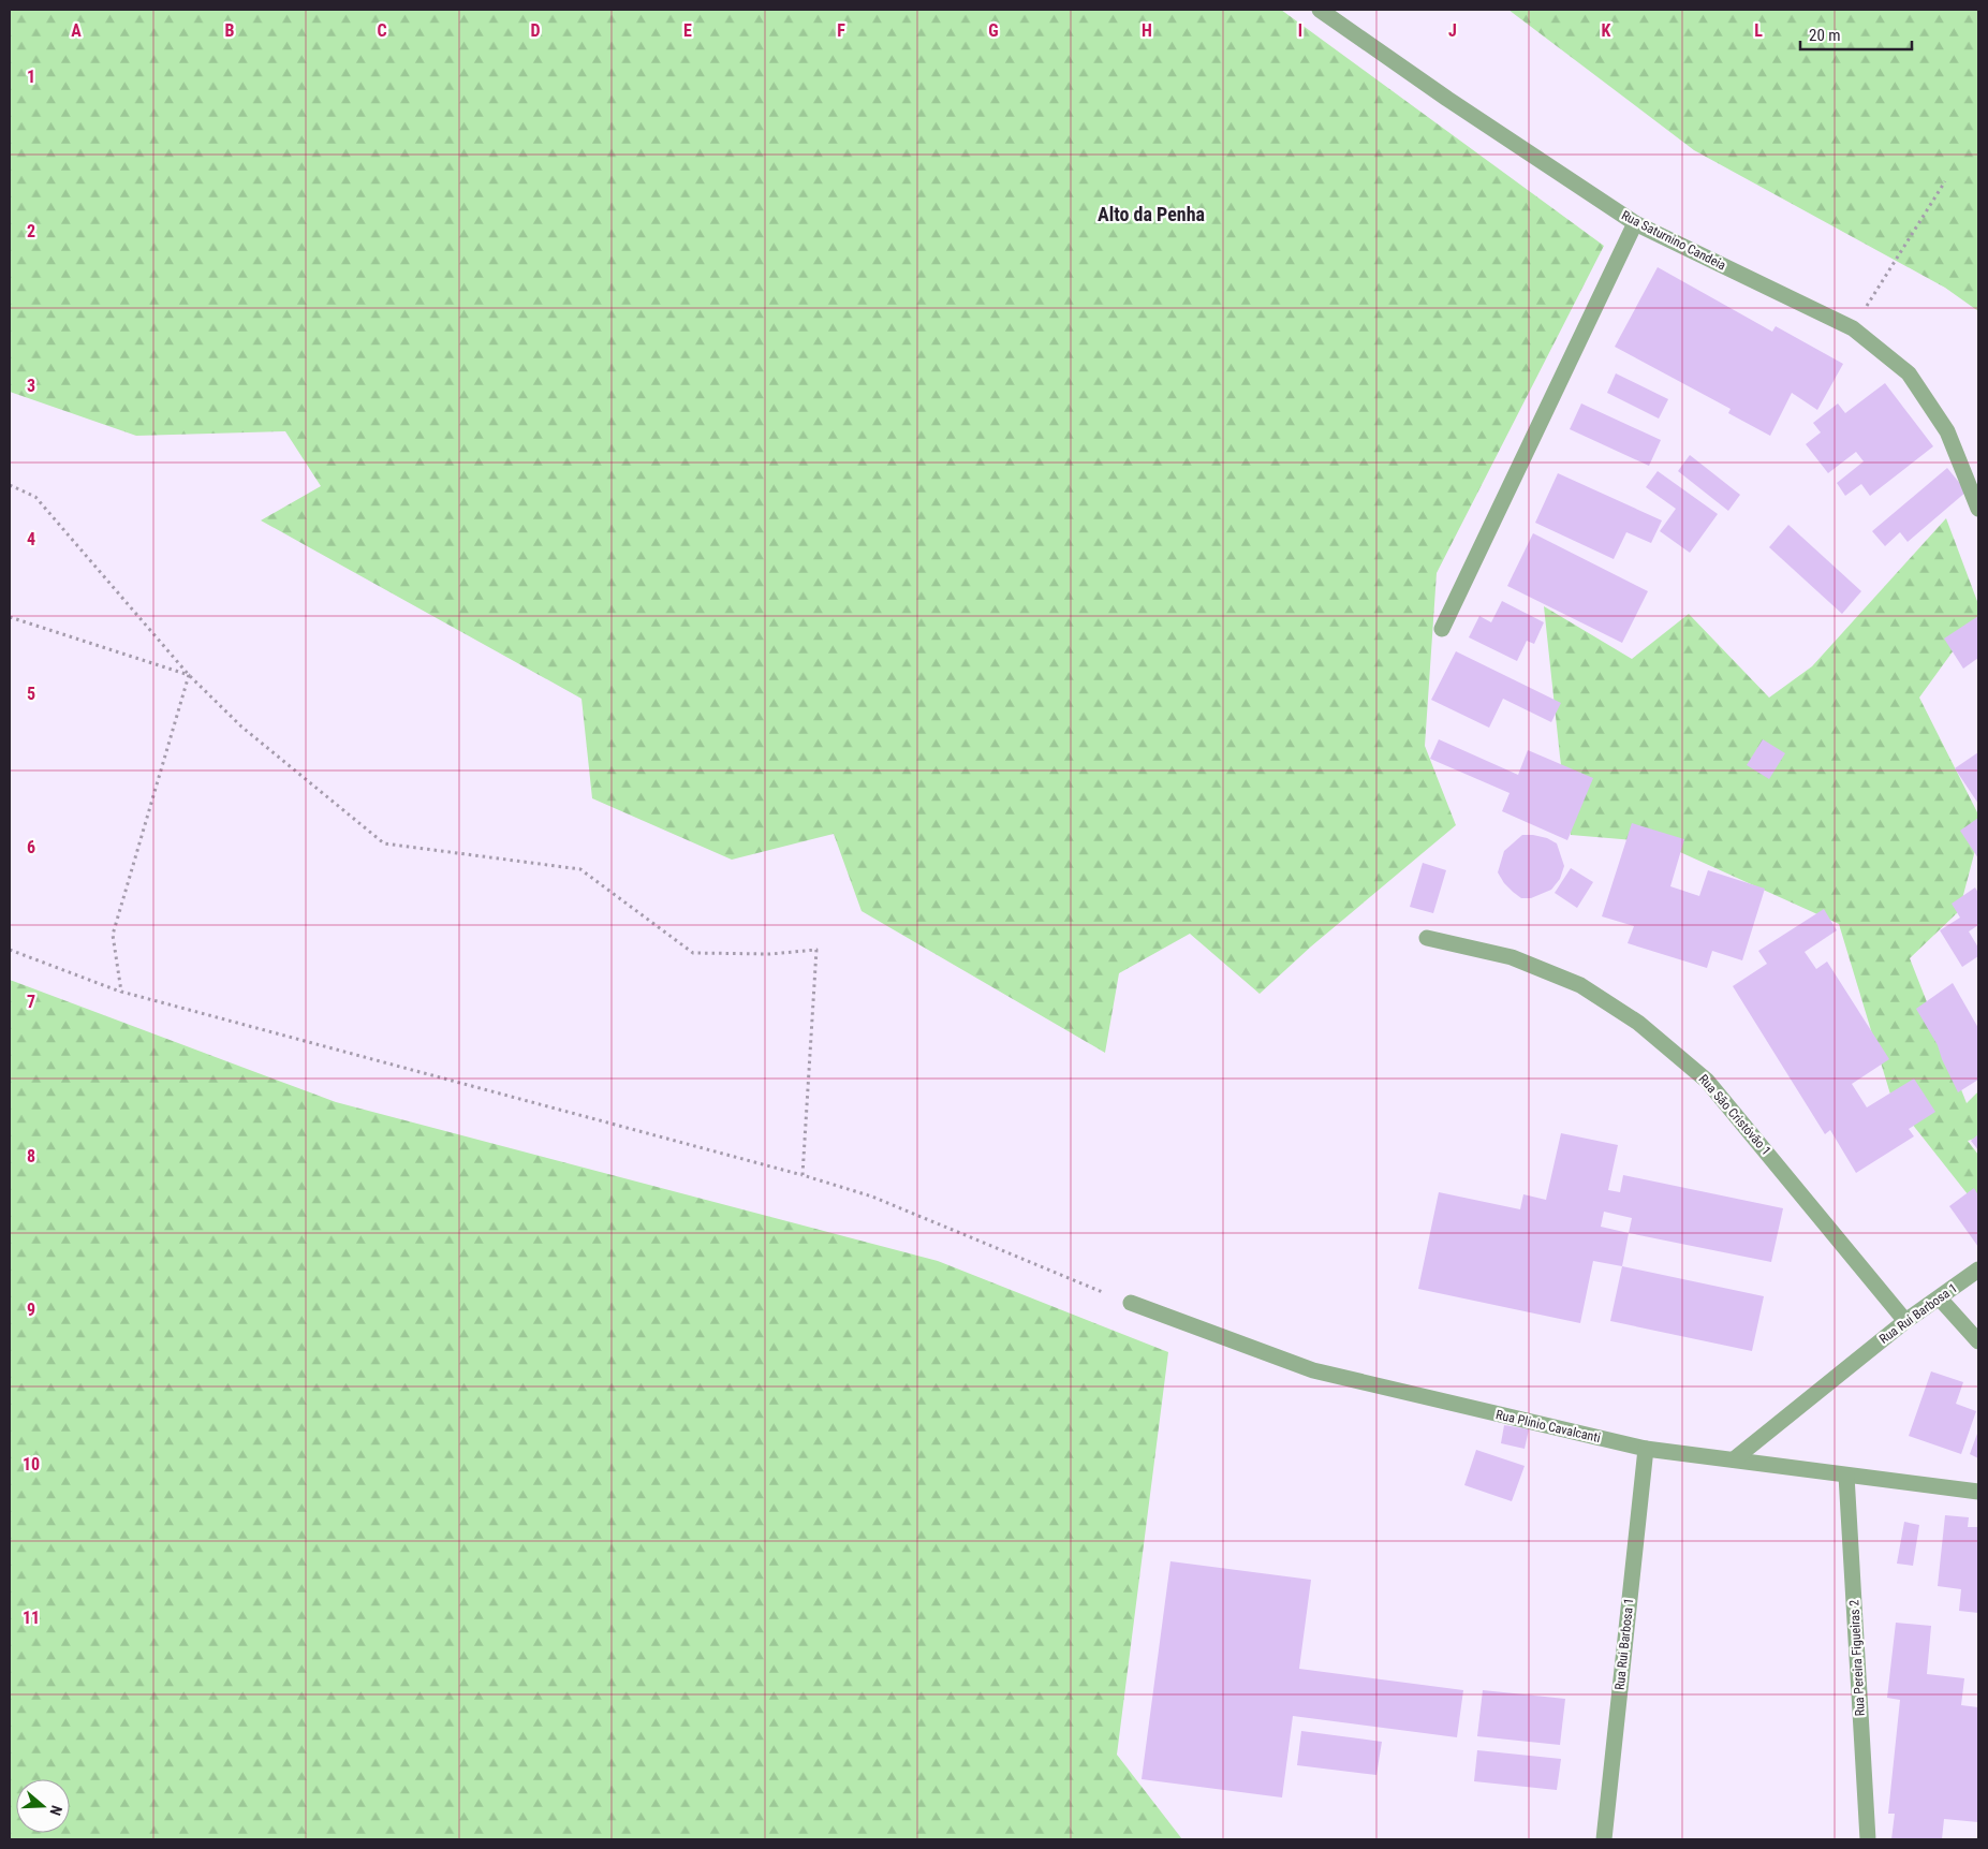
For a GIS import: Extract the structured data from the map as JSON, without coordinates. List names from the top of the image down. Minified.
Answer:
{"streets":{"street":["Rua Saturnino Candeia","Rua São Cristóvão 1","Rua Rui Barbosa 1","Rua Plinio Cavalcanti","Rua Pereira Figueiras 2"]},"crossings":[["Rua São Cristóvão 1","Rua Rui Barbosa 1"],["Rua Rui Barbosa 1","Rua Plinio Cavalcanti"],["Rua Plinio Cavalcanti","Rua Pereira Figueiras 2"]],"districts":["Alto da Penha"],"scale_bar":"20 m","north":"right","grid":{"columns":["A","B","C","D","E","F","G","H","I","J","K","L"],"rows":["1","2","3","4","5","6","7","8","9","10","11"]}}
